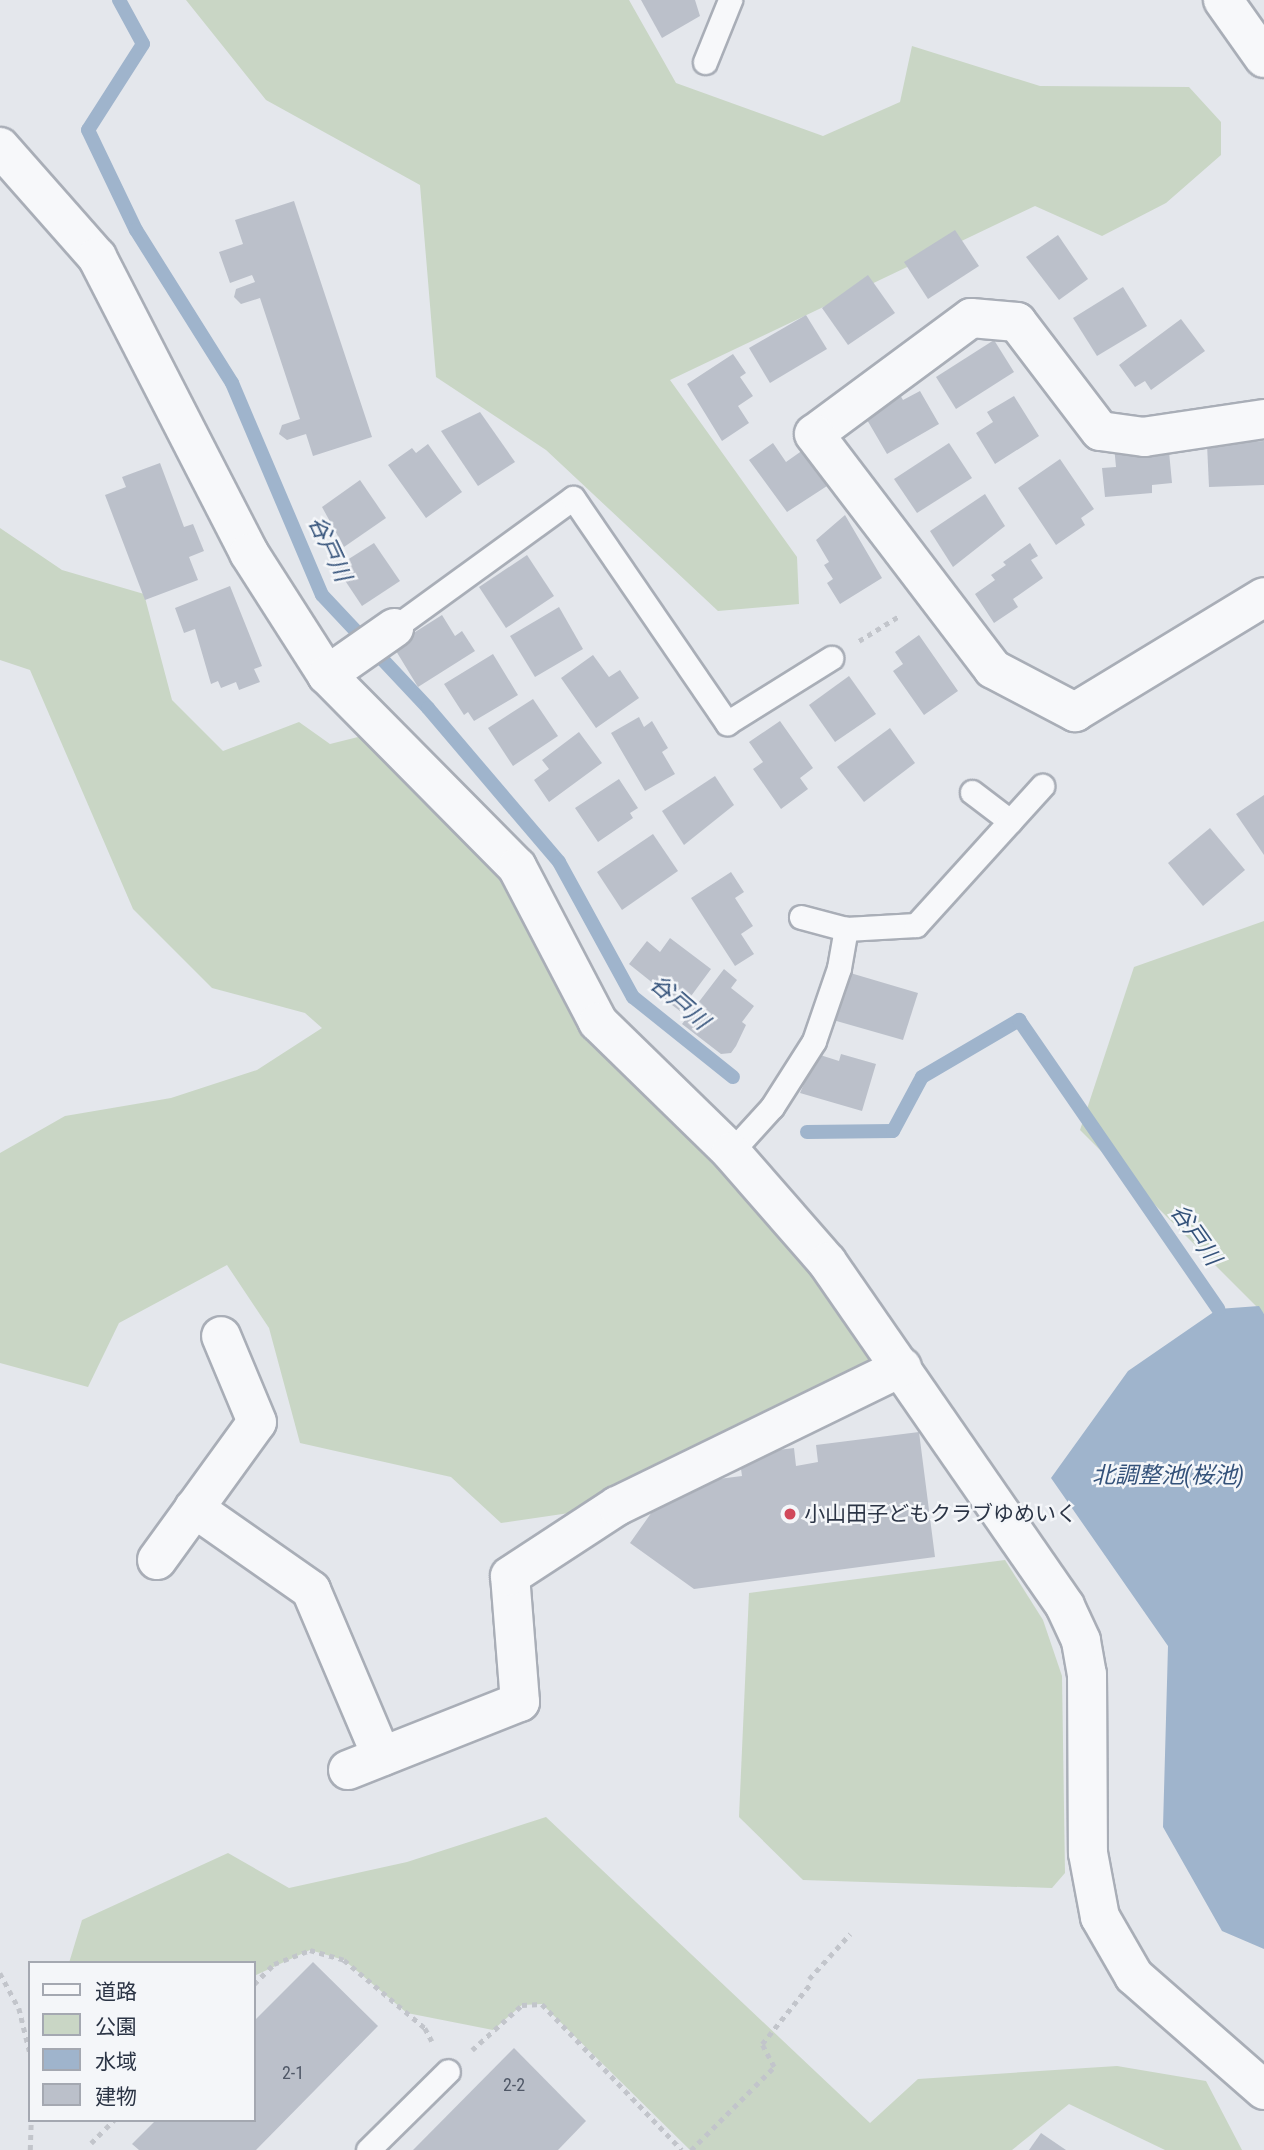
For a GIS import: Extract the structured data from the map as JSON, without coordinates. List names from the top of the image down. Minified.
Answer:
{"water":["谷戸川","北調整池(桜池)"],"places":["小山田子どもクラブゆめいく"],"house_numbers":["2-1","2-2"],"legend":["道路","公園","水域","建物"]}
